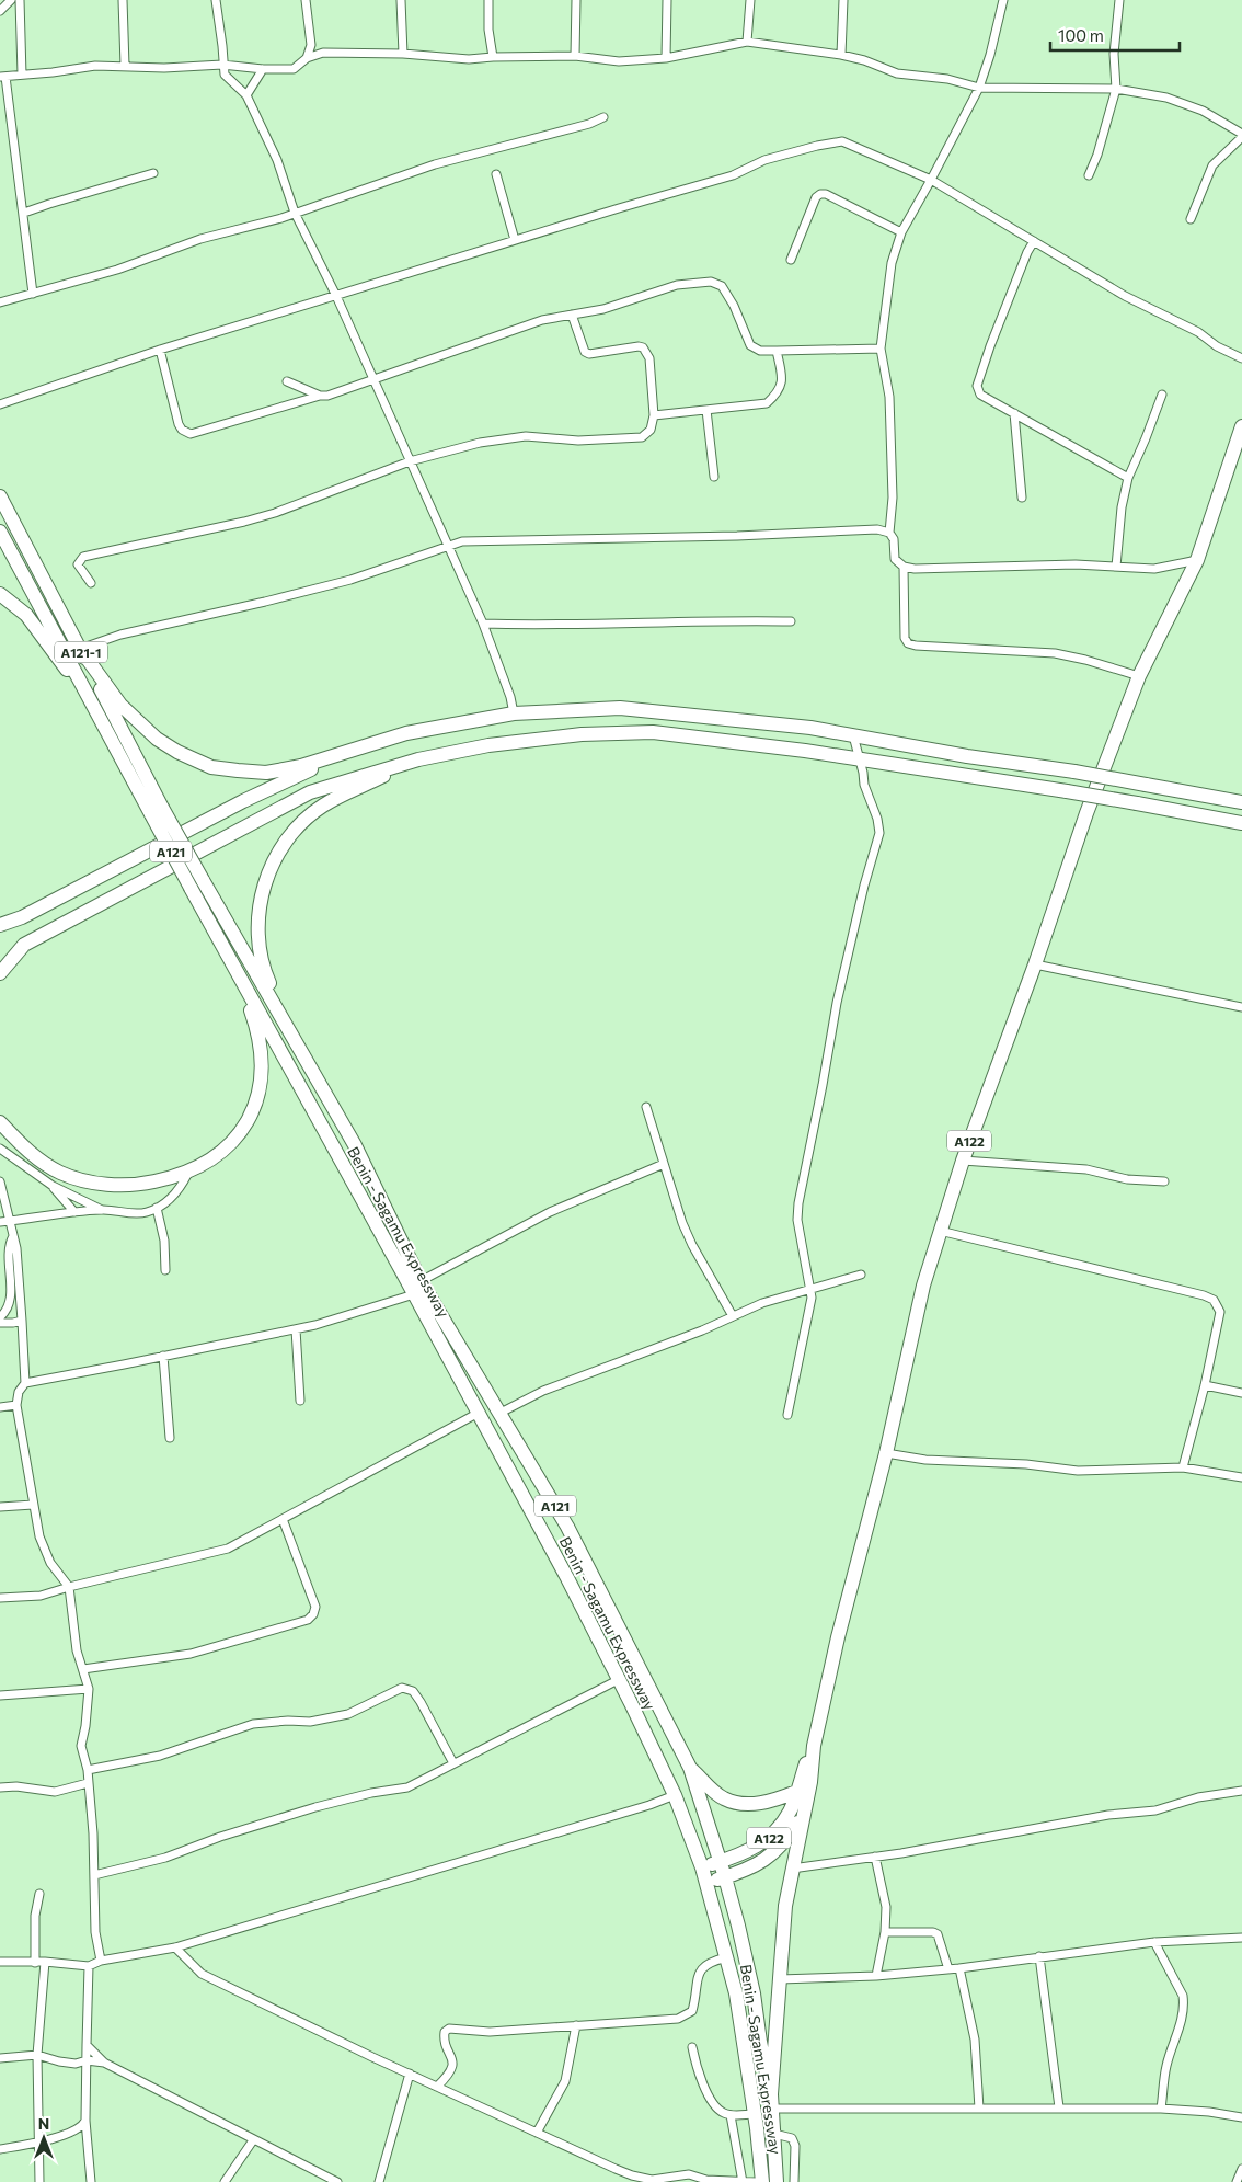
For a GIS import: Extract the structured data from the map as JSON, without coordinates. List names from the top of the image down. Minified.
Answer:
{"streets":{"highway":["A121-1","A121","A122","Benin - Sagamu Expressway"]},"crossings":[["A121-1","A121"],["A121","A122"],["A121","Benin - Sagamu Expressway"],["A122","Benin - Sagamu Expressway"]],"scale_bar":"100 m","north":"top"}
